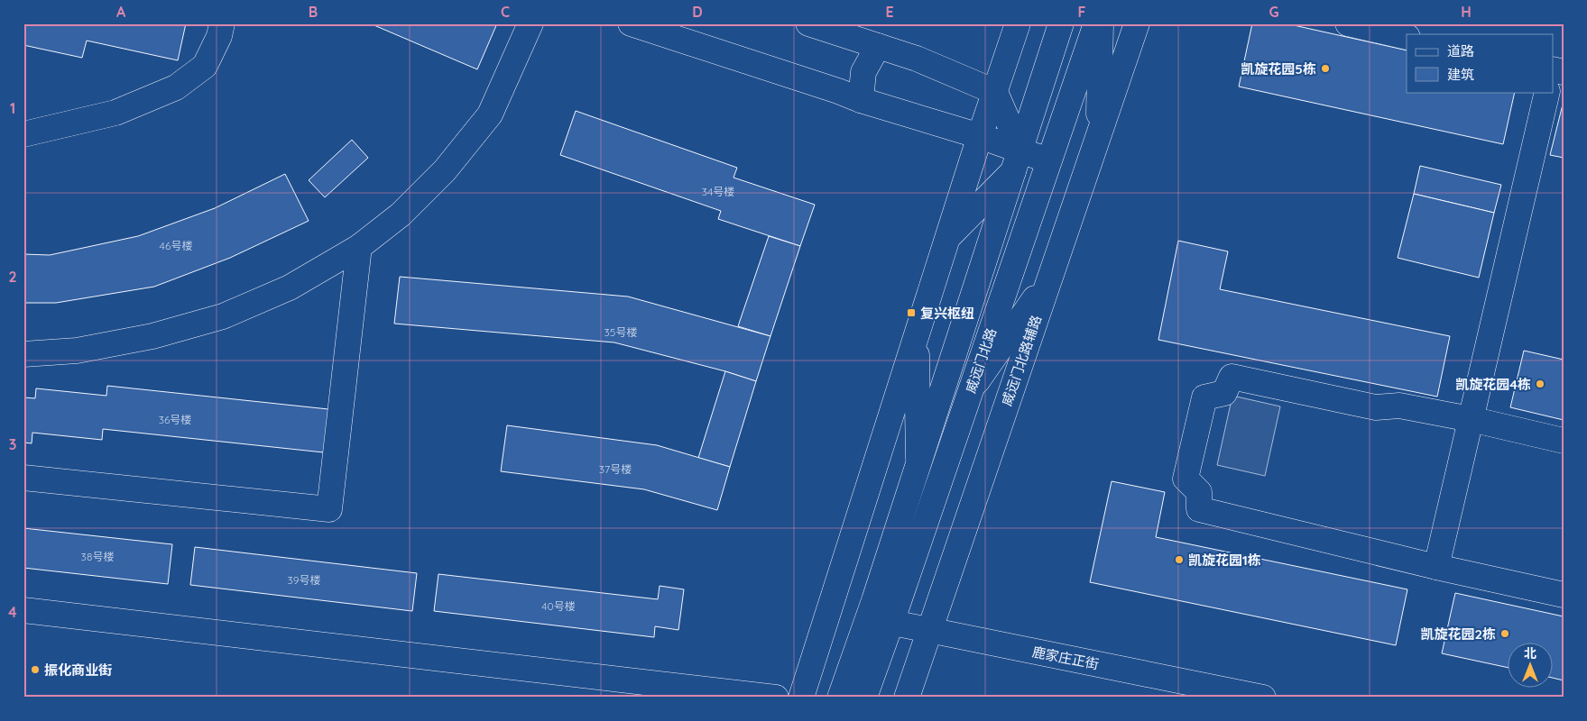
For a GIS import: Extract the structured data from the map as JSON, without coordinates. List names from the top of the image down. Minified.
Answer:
{"streets":{"street":["威远门北路","威远门北路辅路","鹿家庄正街"]},"crossings":[["威远门北路","鹿家庄正街"],["威远门北路辅路","鹿家庄正街"]],"places":{"other":["凯旋花园5栋","凯旋花园4栋","凯旋花园1栋","凯旋花园2栋","振化商业街"],"transit":["复兴枢纽"]},"house_numbers":["34号楼","46号楼","35号楼","36号楼","37号楼","38号楼","39号楼","40号楼"],"legend":["道路","建筑"],"north":"top","grid":{"columns":["A","B","C","D","E","F","G","H"],"rows":["1","2","3","4"]}}
